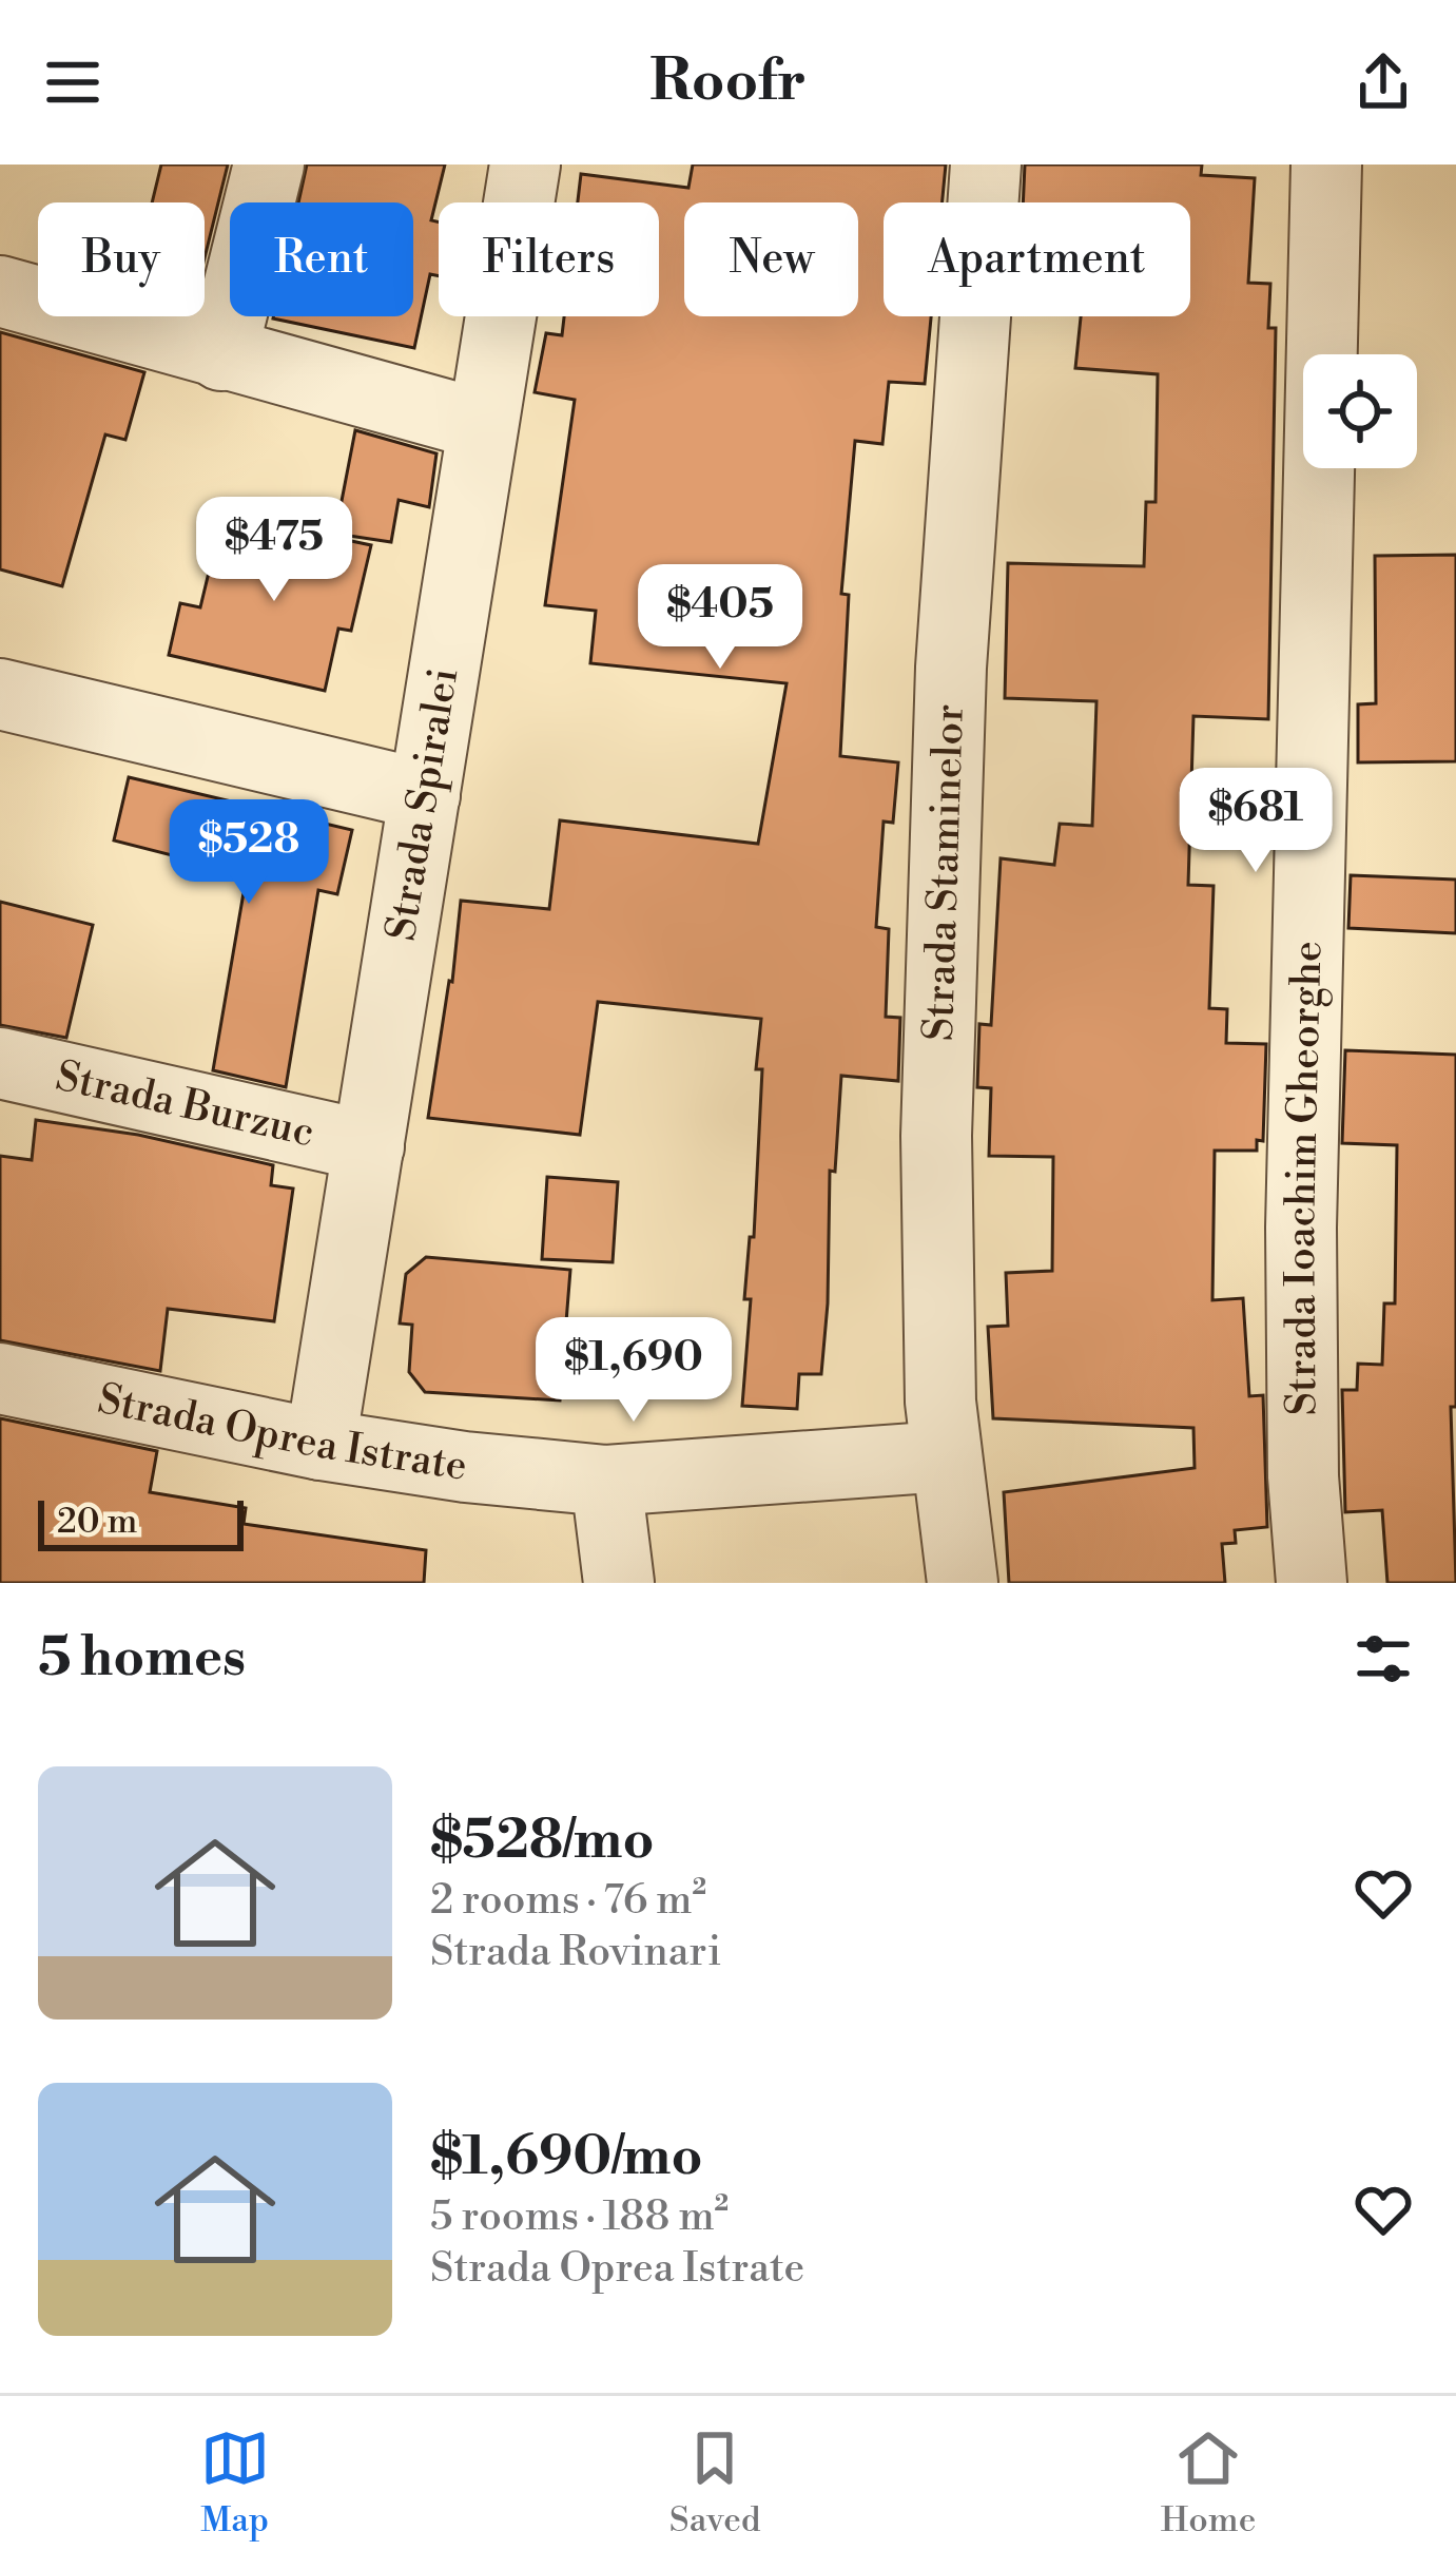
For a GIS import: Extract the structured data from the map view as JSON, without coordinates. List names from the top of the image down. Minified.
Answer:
{"streets":{"street":["Strada Spiralei","Strada Staminelor","Strada Burzuc","Strada Ioachim Gheorghe","Strada Oprea Istrate"]},"crossings":[["Strada Spiralei","Strada Burzuc"],["Strada Spiralei","Strada Oprea Istrate"],["Strada Staminelor","Strada Oprea Istrate"]],"scale_bar":"20 m","page":{"header":"Roofr","chip":["Buy","Rent","Filters","New","Apartment"],"price":["$475","$405","$681","$528","$1,690"],"scale":"20 m","heading":"5 homes","list":[{"name":"$528/mo","note":"2 rooms · 76 m² · Strada Rovinari"},{"name":"$1,690/mo","note":"5 rooms · 188 m² · Strada Oprea Istrate"}],"tabs":["Map","Saved","Home"]}}
